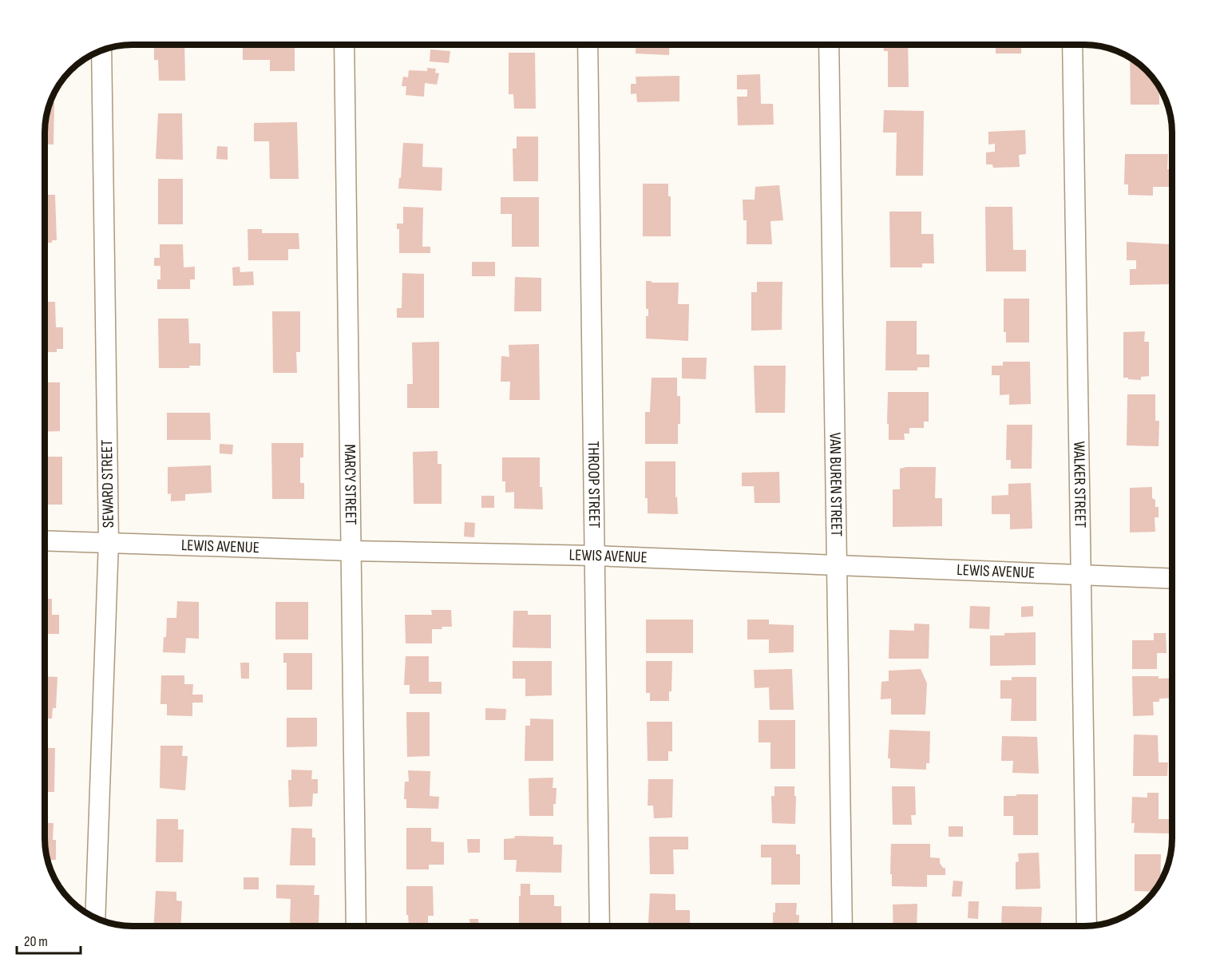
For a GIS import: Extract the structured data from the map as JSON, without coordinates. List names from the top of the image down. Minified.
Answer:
{"streets":{"street":["SEWARD STREET","MARCY STREET","THROOP STREET","VAN BUREN STREET","WALKER STREET","LEWIS AVENUE"]},"crossings":[["SEWARD STREET","LEWIS AVENUE"],["MARCY STREET","LEWIS AVENUE"],["THROOP STREET","LEWIS AVENUE"],["VAN BUREN STREET","LEWIS AVENUE"],["WALKER STREET","LEWIS AVENUE"]],"scale_bar":"20 m"}
